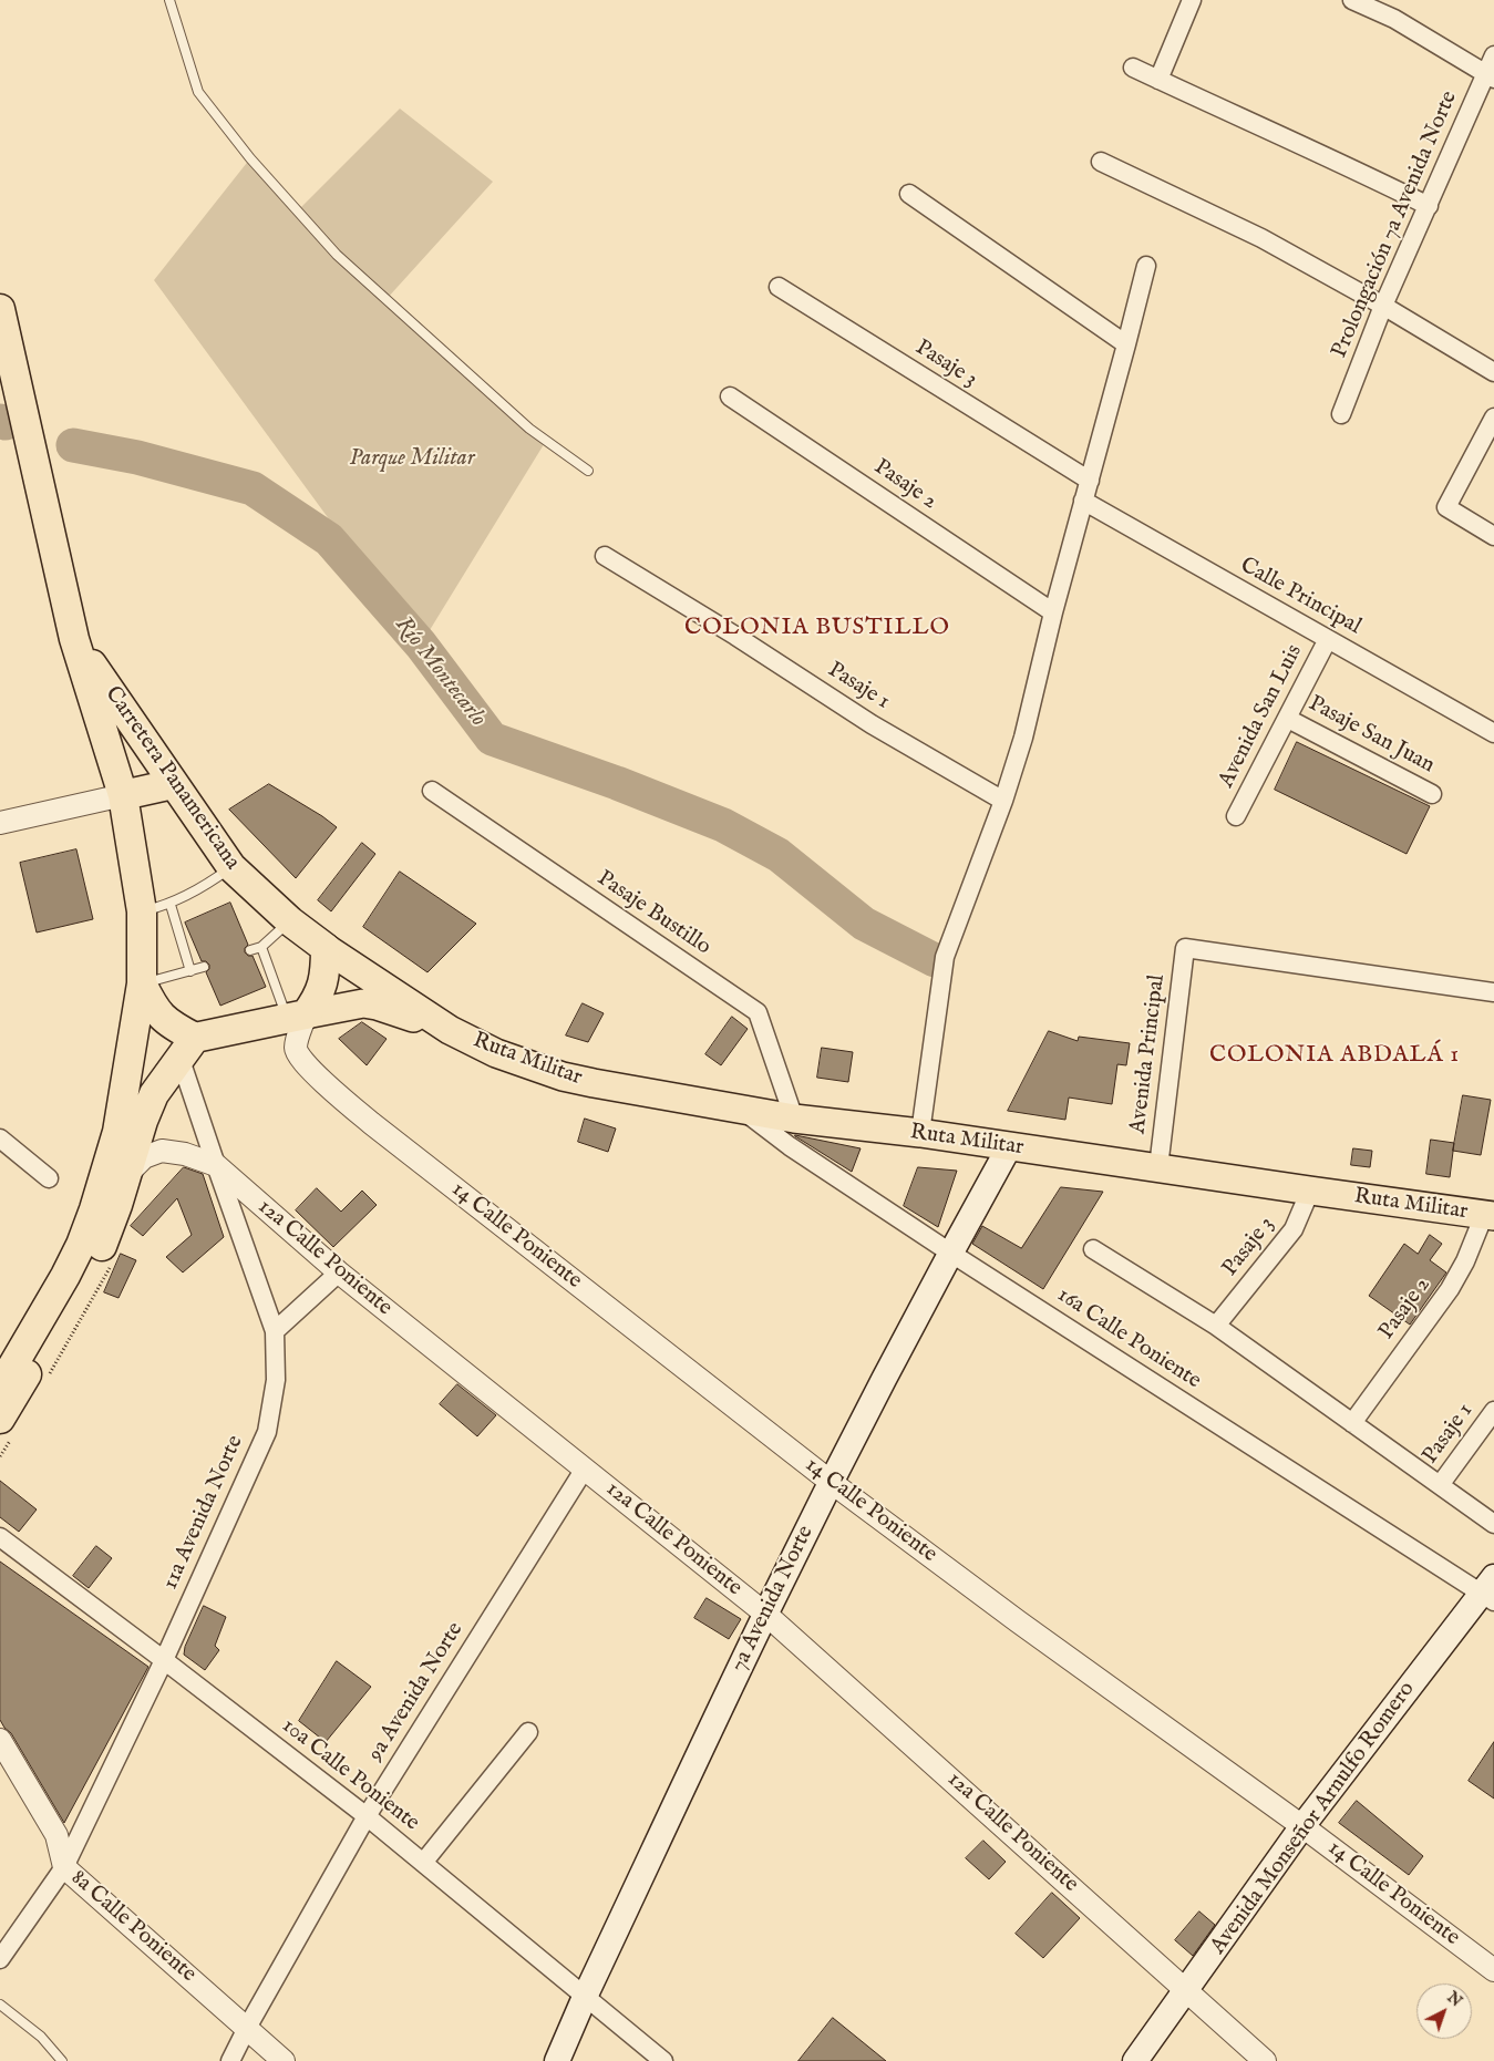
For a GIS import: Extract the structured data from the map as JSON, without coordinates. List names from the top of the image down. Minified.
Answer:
{"streets":{"highway":["Carretera Panamericana"],"main road":["Ruta Militar","7a Avenida Norte","Avenida Monseñor Arnulfo Romero"],"street":["Prolongación 7a Avenida Norte","Pasaje 3","Pasaje 2","Calle Principal","Pasaje 1","Avenida San Luis","Pasaje San Juan","Pasaje Bustillo","Avenida Principal","14 Calle Poniente","12a Calle Poniente","16a Calle Poniente","11a Avenida Norte","9a Avenida Norte","10a Calle Poniente","8a Calle Poniente"]},"crossings":[["Pasaje 3","Ruta Militar"],["Pasaje 2","Ruta Militar"],["Calle Principal","Avenida San Luis"],["Avenida San Luis","Pasaje San Juan"],["Carretera Panamericana","Ruta Militar"],["Pasaje Bustillo","Ruta Militar"],["Avenida Principal","Ruta Militar"],["Ruta Militar","14 Calle Poniente"],["Ruta Militar","16a Calle Poniente"],["Ruta Militar","7a Avenida Norte"],["14 Calle Poniente","7a Avenida Norte"],["14 Calle Poniente","Avenida Monseñor Arnulfo Romero"],["12a Calle Poniente","11a Avenida Norte"],["12a Calle Poniente","7a Avenida Norte"],["12a Calle Poniente","9a Avenida Norte"],["12a Calle Poniente","Avenida Monseñor Arnulfo Romero"],["16a Calle Poniente","7a Avenida Norte"],["16a Calle Poniente","Avenida Monseñor Arnulfo Romero"],["11a Avenida Norte","10a Calle Poniente"],["11a Avenida Norte","8a Calle Poniente"],["7a Avenida Norte","10a Calle Poniente"],["9a Avenida Norte","10a Calle Poniente"],["9a Avenida Norte","8a Calle Poniente"]],"districts":["COLONIA BUSTILLO","COLONIA ABDALÁ 1"],"water":["Río Montecarlo"],"parks":["Parque Militar"],"north":"top right"}
